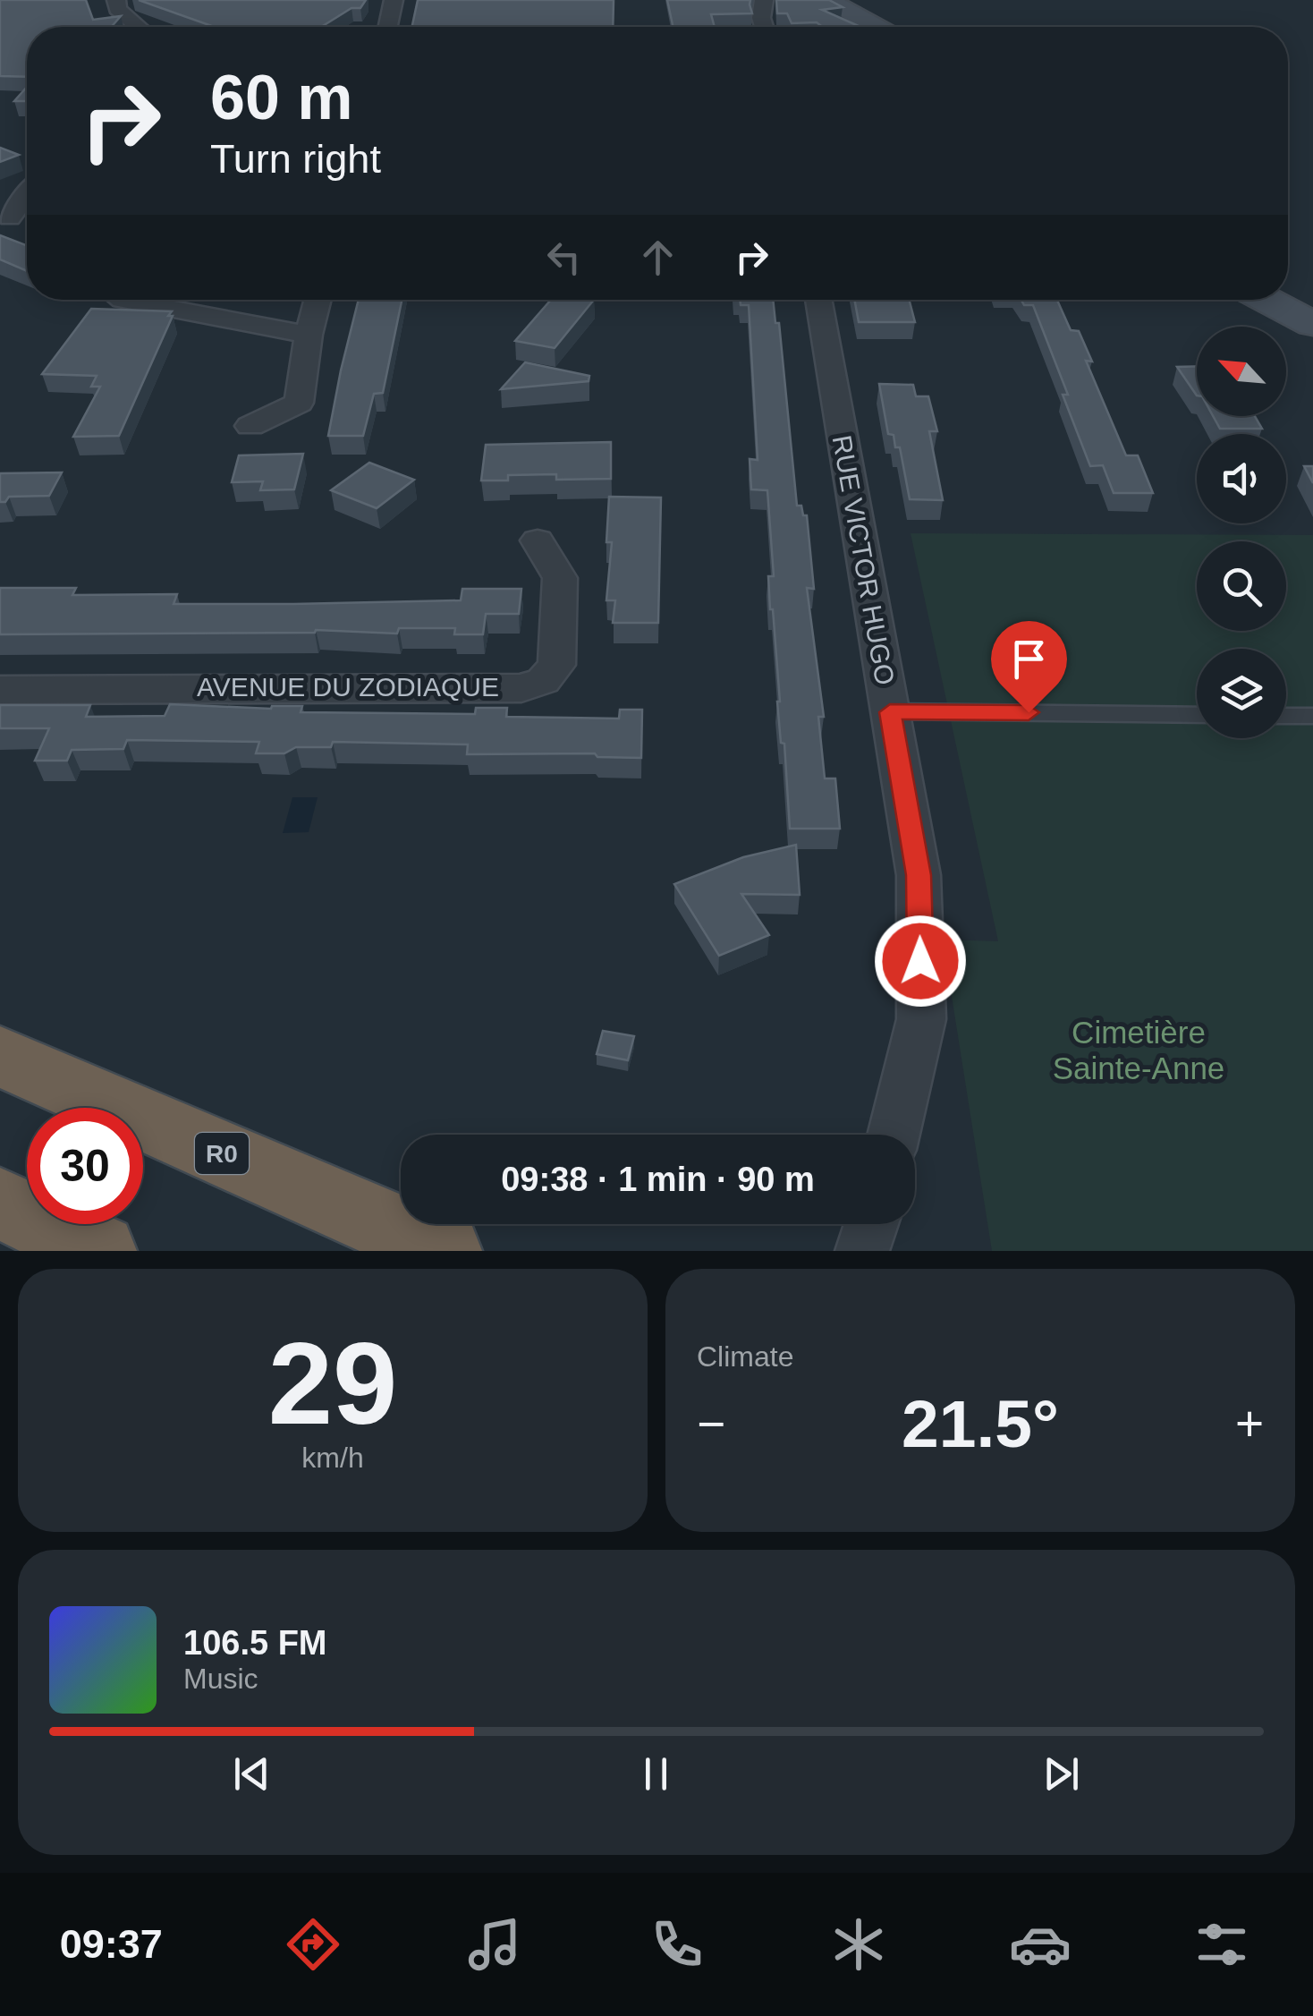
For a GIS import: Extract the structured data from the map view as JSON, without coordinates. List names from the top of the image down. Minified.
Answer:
{"streets":{"highway":["R0"],"street":["RUE VICTOR HUGO","AVENUE DU ZODIAQUE"]},"parks":["Cimetière Sainte-Anne"],"north":"top left","page":{"turn":["60 m","Turn right"],"limit":"30","trip":"09:38 · 1 min · 90 m","tile":[["29","km/h"],"Climate"],"heat":["−","21.5°","+"],"song":["106.5 FM","Music"],"tabs":"09:37"}}
